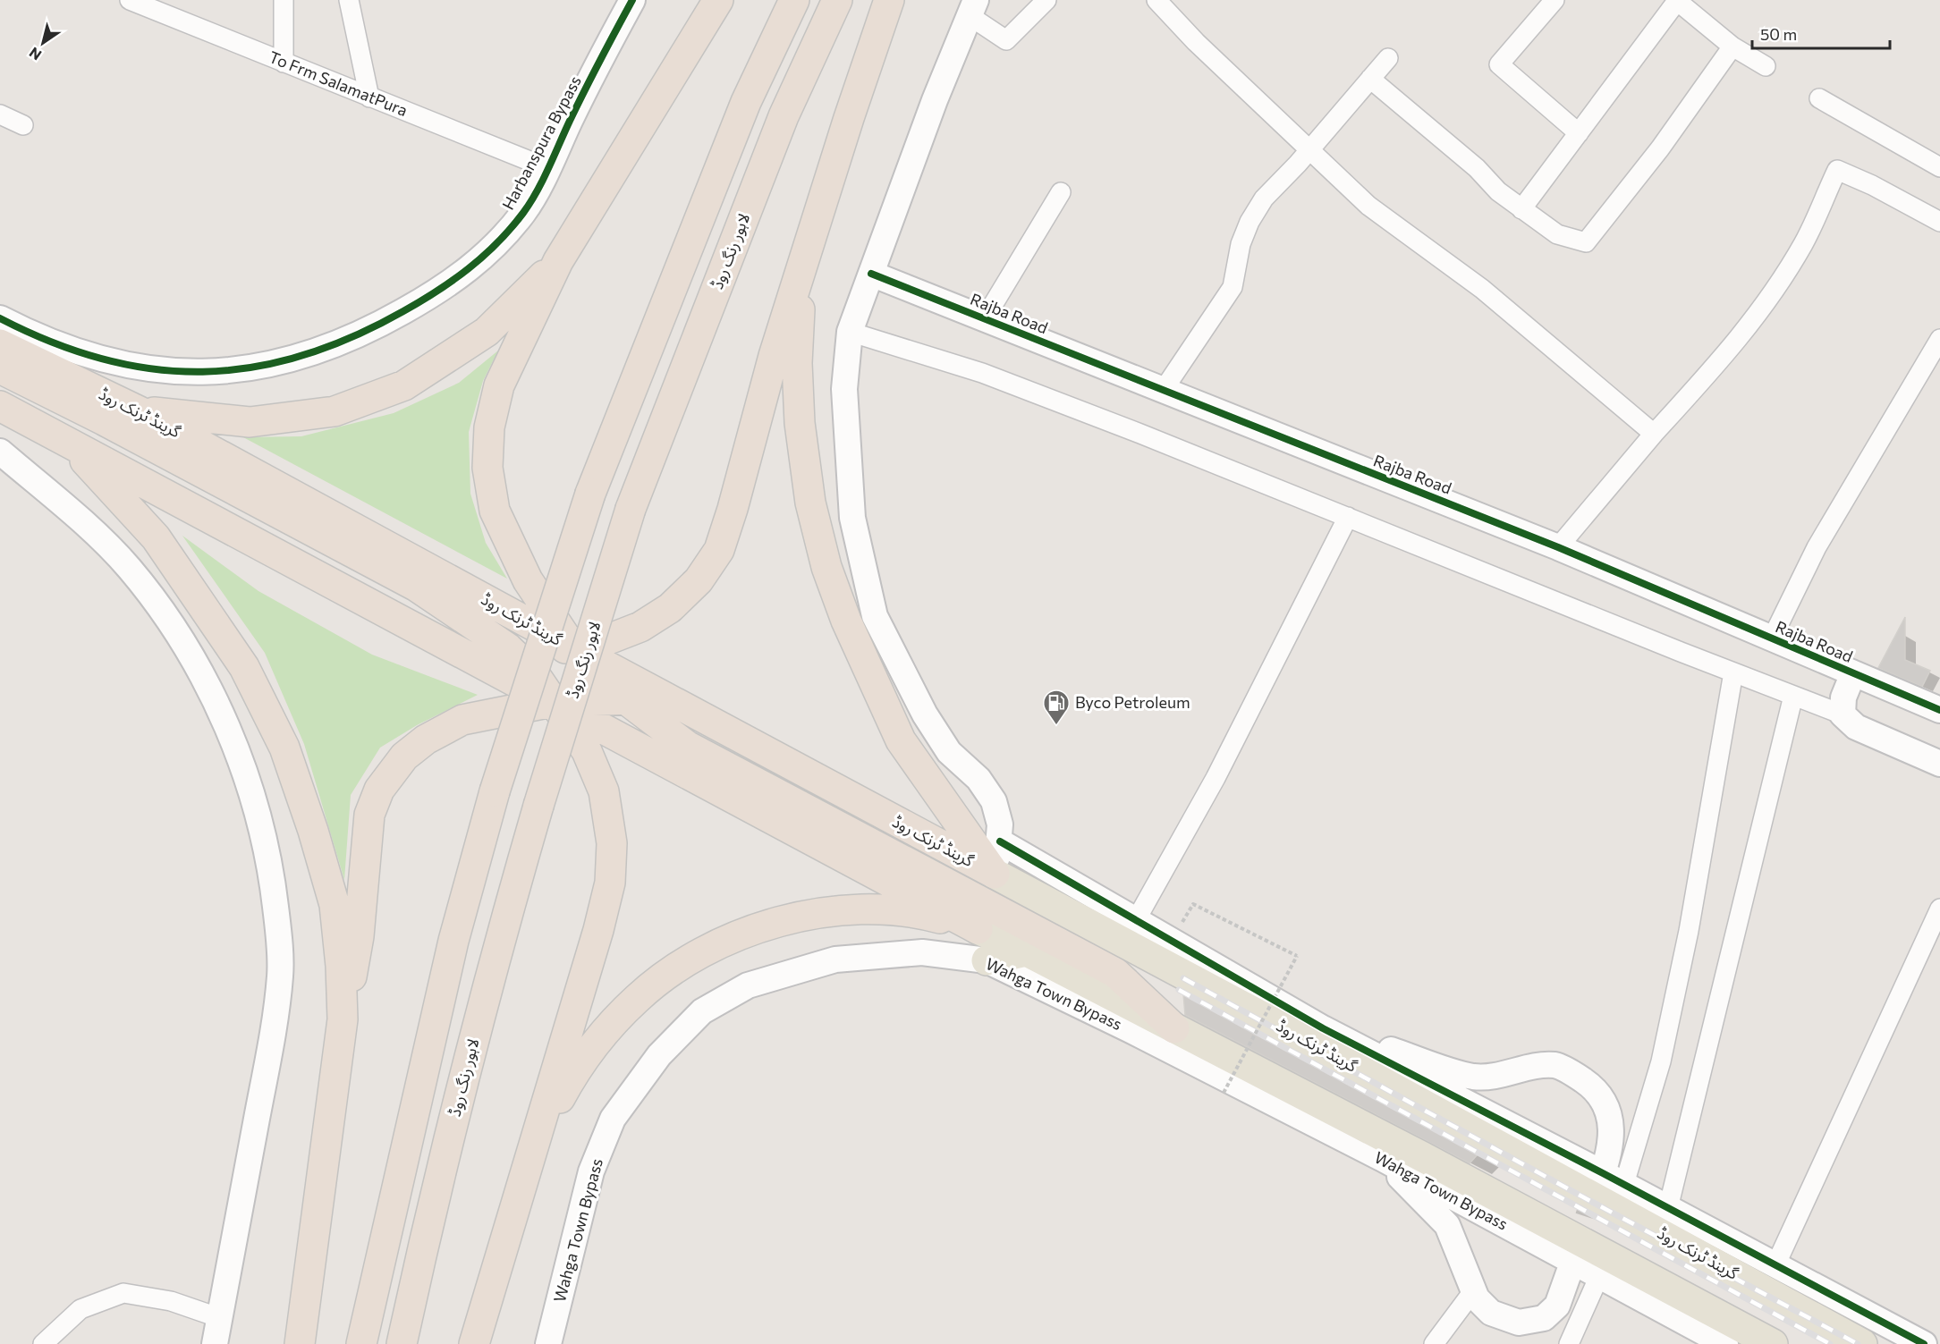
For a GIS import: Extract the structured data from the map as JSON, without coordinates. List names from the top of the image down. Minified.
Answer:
{"streets":{"highway":["لاہور رنگ روڈ","گرینڈ ٹرنک روڈ"],"street":["To Frm SalamatPura","Harbanspura Bypass","Rajba Road","Wahga Town Bypass"]},"crossings":[["To Frm SalamatPura","Harbanspura Bypass"]],"places":{"fuel station":["Byco Petroleum"]},"scale_bar":"50 m","north":"bottom left"}
